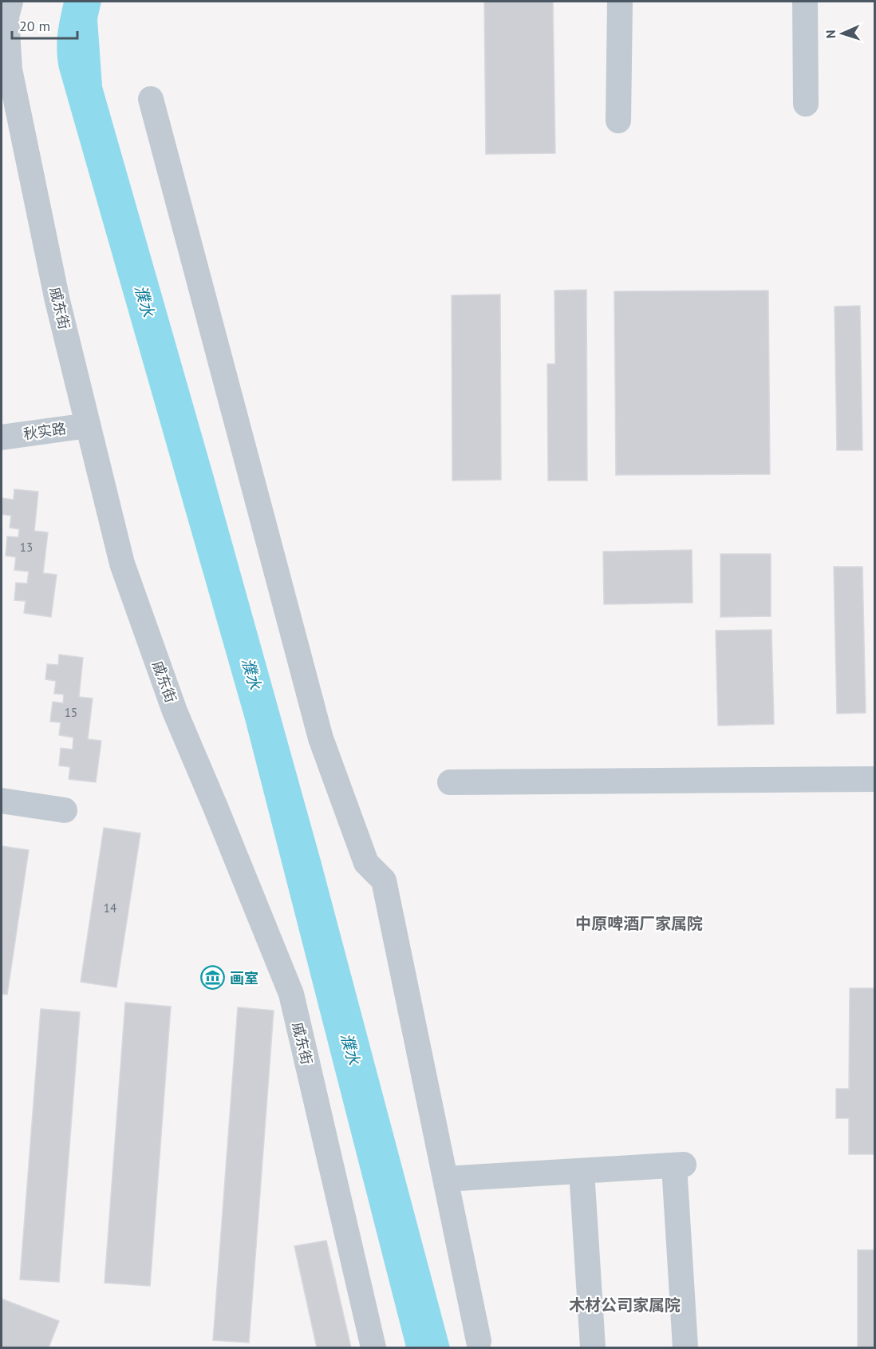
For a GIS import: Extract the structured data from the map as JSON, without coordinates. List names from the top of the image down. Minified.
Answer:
{"streets":{"street":["戚东街","秋实路"]},"crossings":[["戚东街","秋实路"]],"districts":["中原啤酒厂家属院","木材公司家属院"],"water":["濮水"],"places":{"museum":["画室"]},"house_numbers":["13","15","14"],"scale_bar":"20 m","north":"left"}
